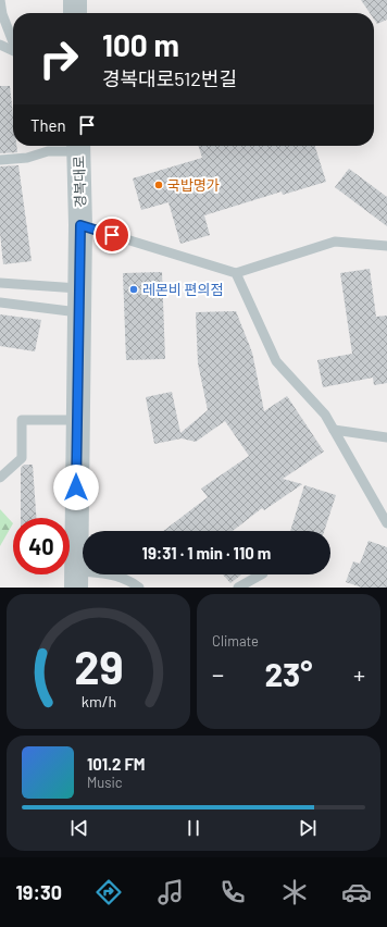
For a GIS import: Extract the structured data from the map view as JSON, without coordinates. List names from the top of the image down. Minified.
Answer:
{"streets":{"street":["경복대로"]},"places":["국밥명가","레몬비 편의점"],"page":{"turn":["100 m","경복대로512번길"],"then":"Then","limit":"40","trip":"19:31 · 1 min · 110 m","tile":"Climate","heat":["−","23°","+"],"song":["101.2 FM","Music"],"tabs":"19:30","gauge":["29","km/h"]}}
